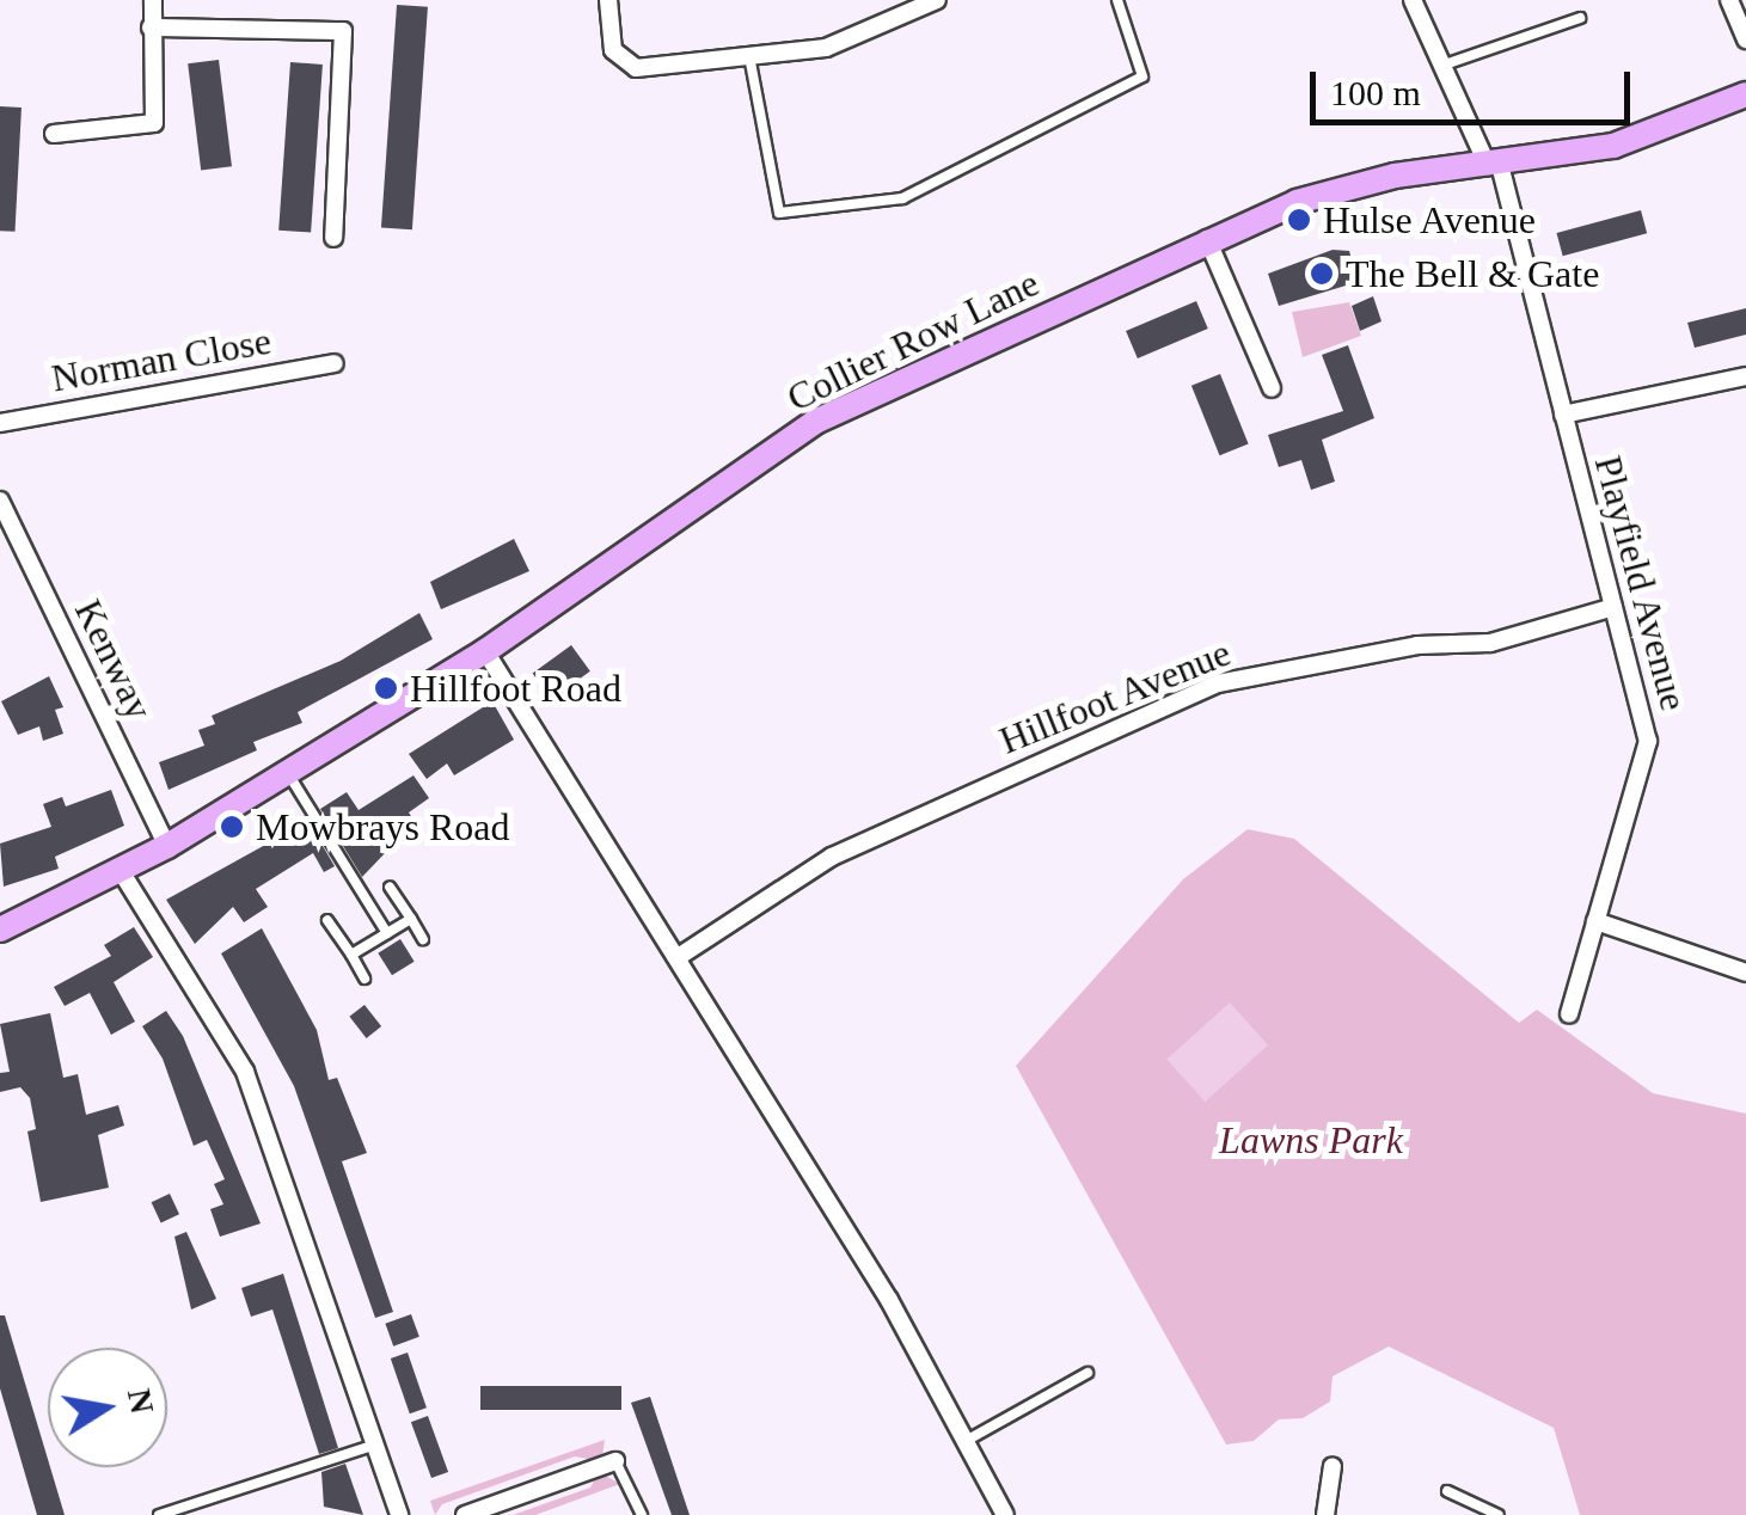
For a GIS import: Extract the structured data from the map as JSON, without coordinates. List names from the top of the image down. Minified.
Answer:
{"streets":{"main road":["Collier Row Lane"],"street":["Norman Close","Playfield Avenue","Kenway","Hillfoot Avenue"]},"crossings":[["Collier Row Lane","Playfield Avenue"],["Collier Row Lane","Kenway"],["Playfield Avenue","Hillfoot Avenue"]],"parks":["Lawns Park"],"places":["Hulse Avenue","The Bell & Gate","Hillfoot Road","Mowbrays Road"],"scale_bar":"100 m","north":"right"}
